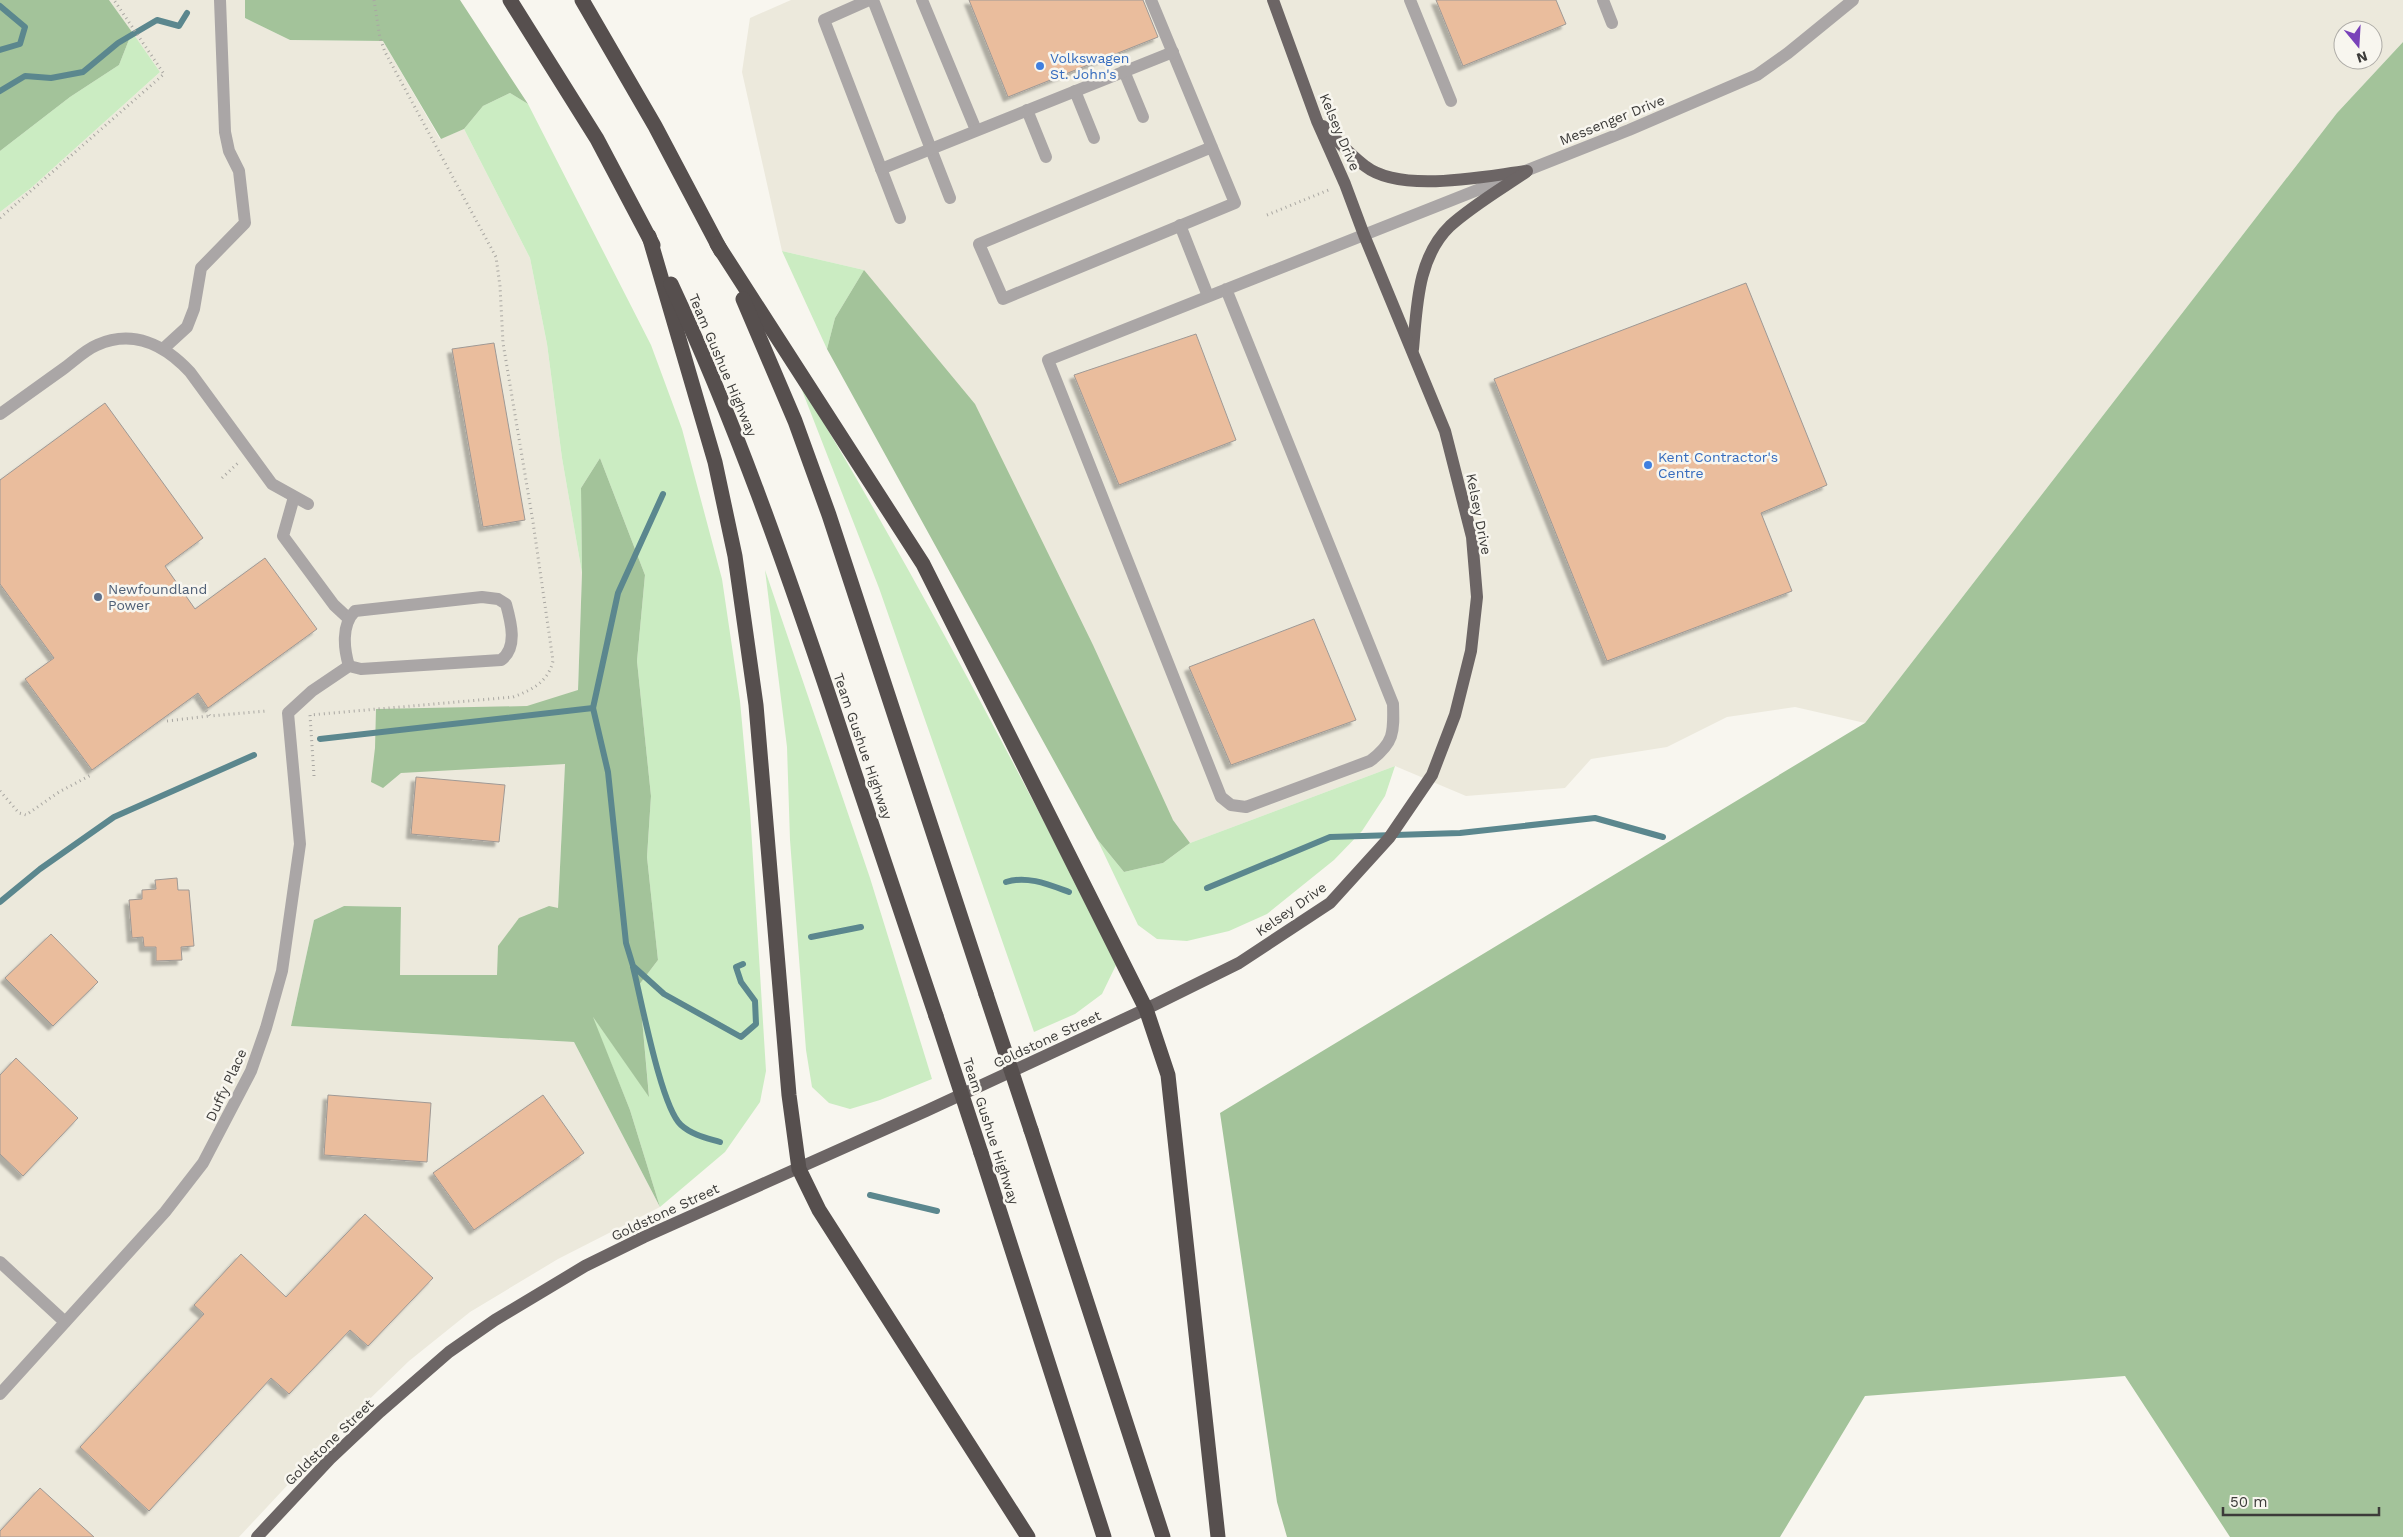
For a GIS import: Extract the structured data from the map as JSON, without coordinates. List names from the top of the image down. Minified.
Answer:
{"streets":{"highway":["Team Gushue Highway"],"main road":["Kelsey Drive","Goldstone Street"],"street":["Messenger Drive","Duffy Place"]},"crossings":[["Messenger Drive","Kelsey Drive"],["Kelsey Drive","Goldstone Street"]],"places":["Volkswagen St. John's","Kent Contractor's Centre","Newfoundland Power"],"scale_bar":"50 m","north":"bottom"}
